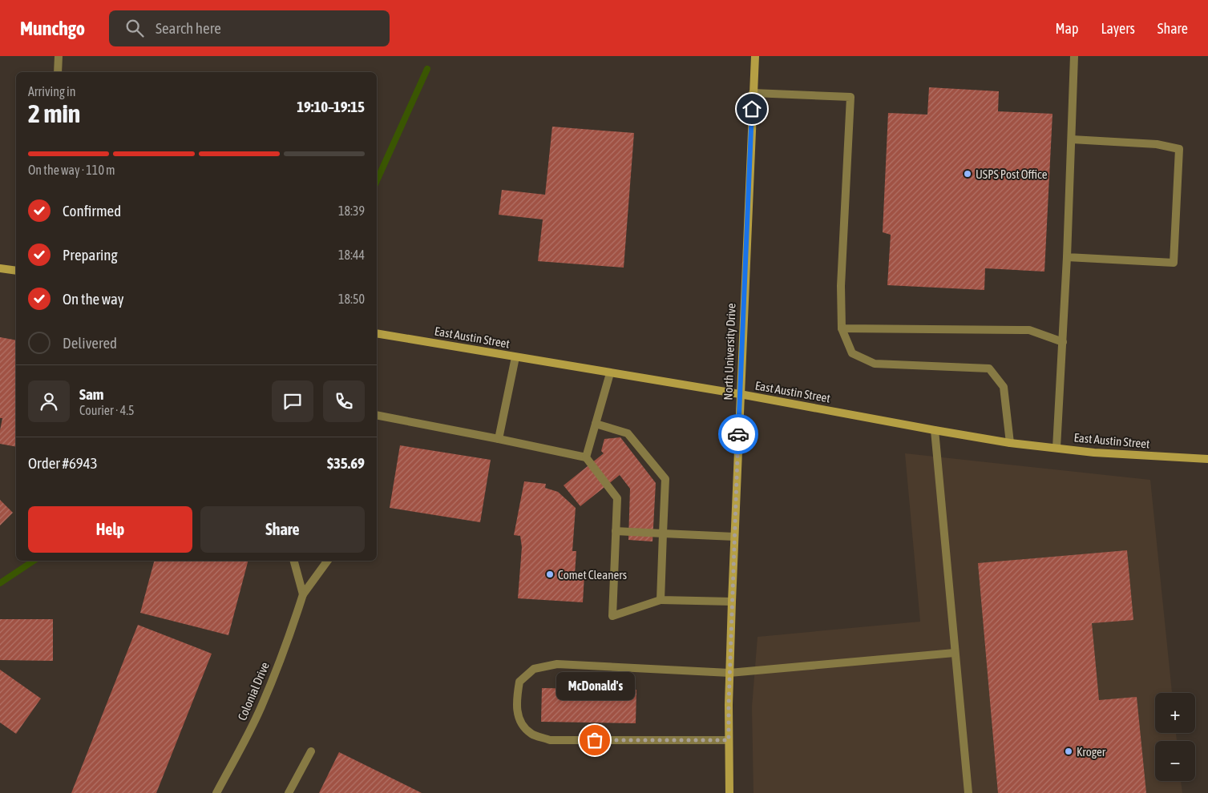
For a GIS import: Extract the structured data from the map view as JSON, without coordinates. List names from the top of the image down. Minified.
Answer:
{"streets":{"main road":["East Austin Street","North University Drive"],"street":["Colonial Drive"]},"crossings":[["East Austin Street","North University Drive"]],"places":["USPS Post Office","Comet Cleaners","McDonald's","Kroger"],"page":{"header":"Munchgo","search":"Search here","nav":["Map","Layers","Share"],"heading":["2 min","Arriving in","19:10–19:15"],"panel":["Sam","Courier · 4.5","Order #6943","$35.69"],"bar":"On the way · 110 m","list":[["Confirmed","18:39"],["Preparing","18:44"],["On the way","18:50"],"Delivered"],"buttons":["Help","Share"],"bubble":"McDonald's","map_buttons":["+","−"]}}
